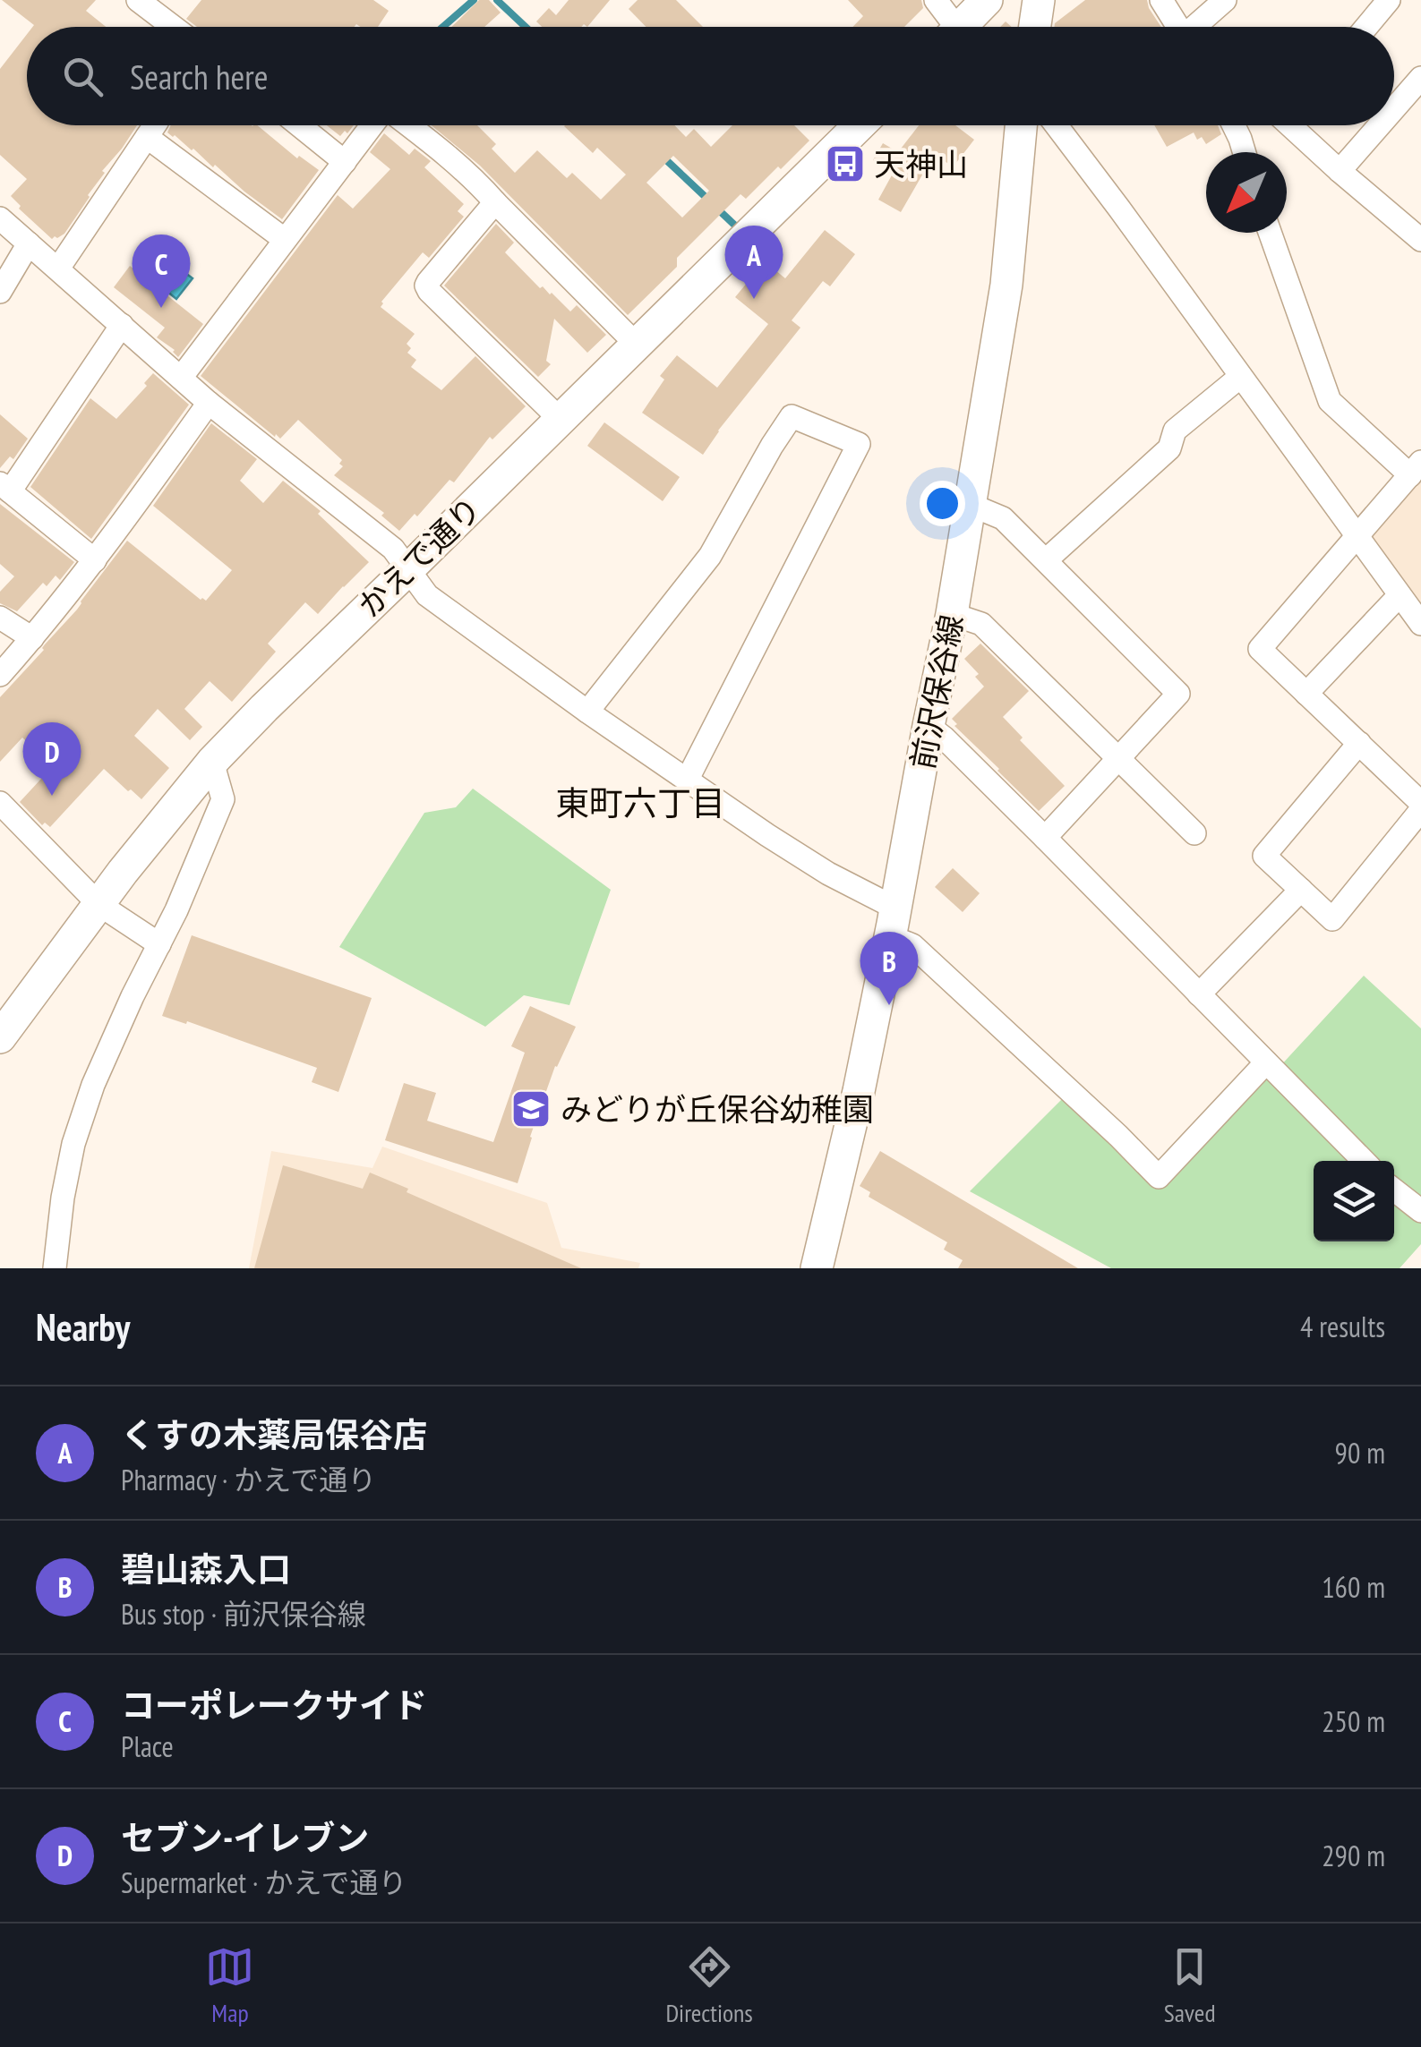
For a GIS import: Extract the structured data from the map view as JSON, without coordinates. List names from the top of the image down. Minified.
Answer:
{"streets":{"street":["かえで通り","前沢保谷線"]},"districts":["東町六丁目"],"places":{"bus stop":["天神山"],"school or university":["みどりが丘保谷幼稚園"]},"north":"bottom left","page":{"search":"Search here","pins":["A","C","D","B"],"heading":["Nearby","4 results"],"list":[{"mark":"A","name":"くすの木薬局保谷店","note":"Pharmacy · かえで通り","value":"90 m"},{"mark":"B","name":"碧山森入口","note":"Bus stop · 前沢保谷線","value":"160 m"},{"mark":"C","name":"コーポレークサイド","note":"Place","value":"250 m"},{"mark":"D","name":"セブン-イレブン","note":"Supermarket · かえで通り","value":"290 m"}],"nav":["Map","Directions","Saved"]}}
